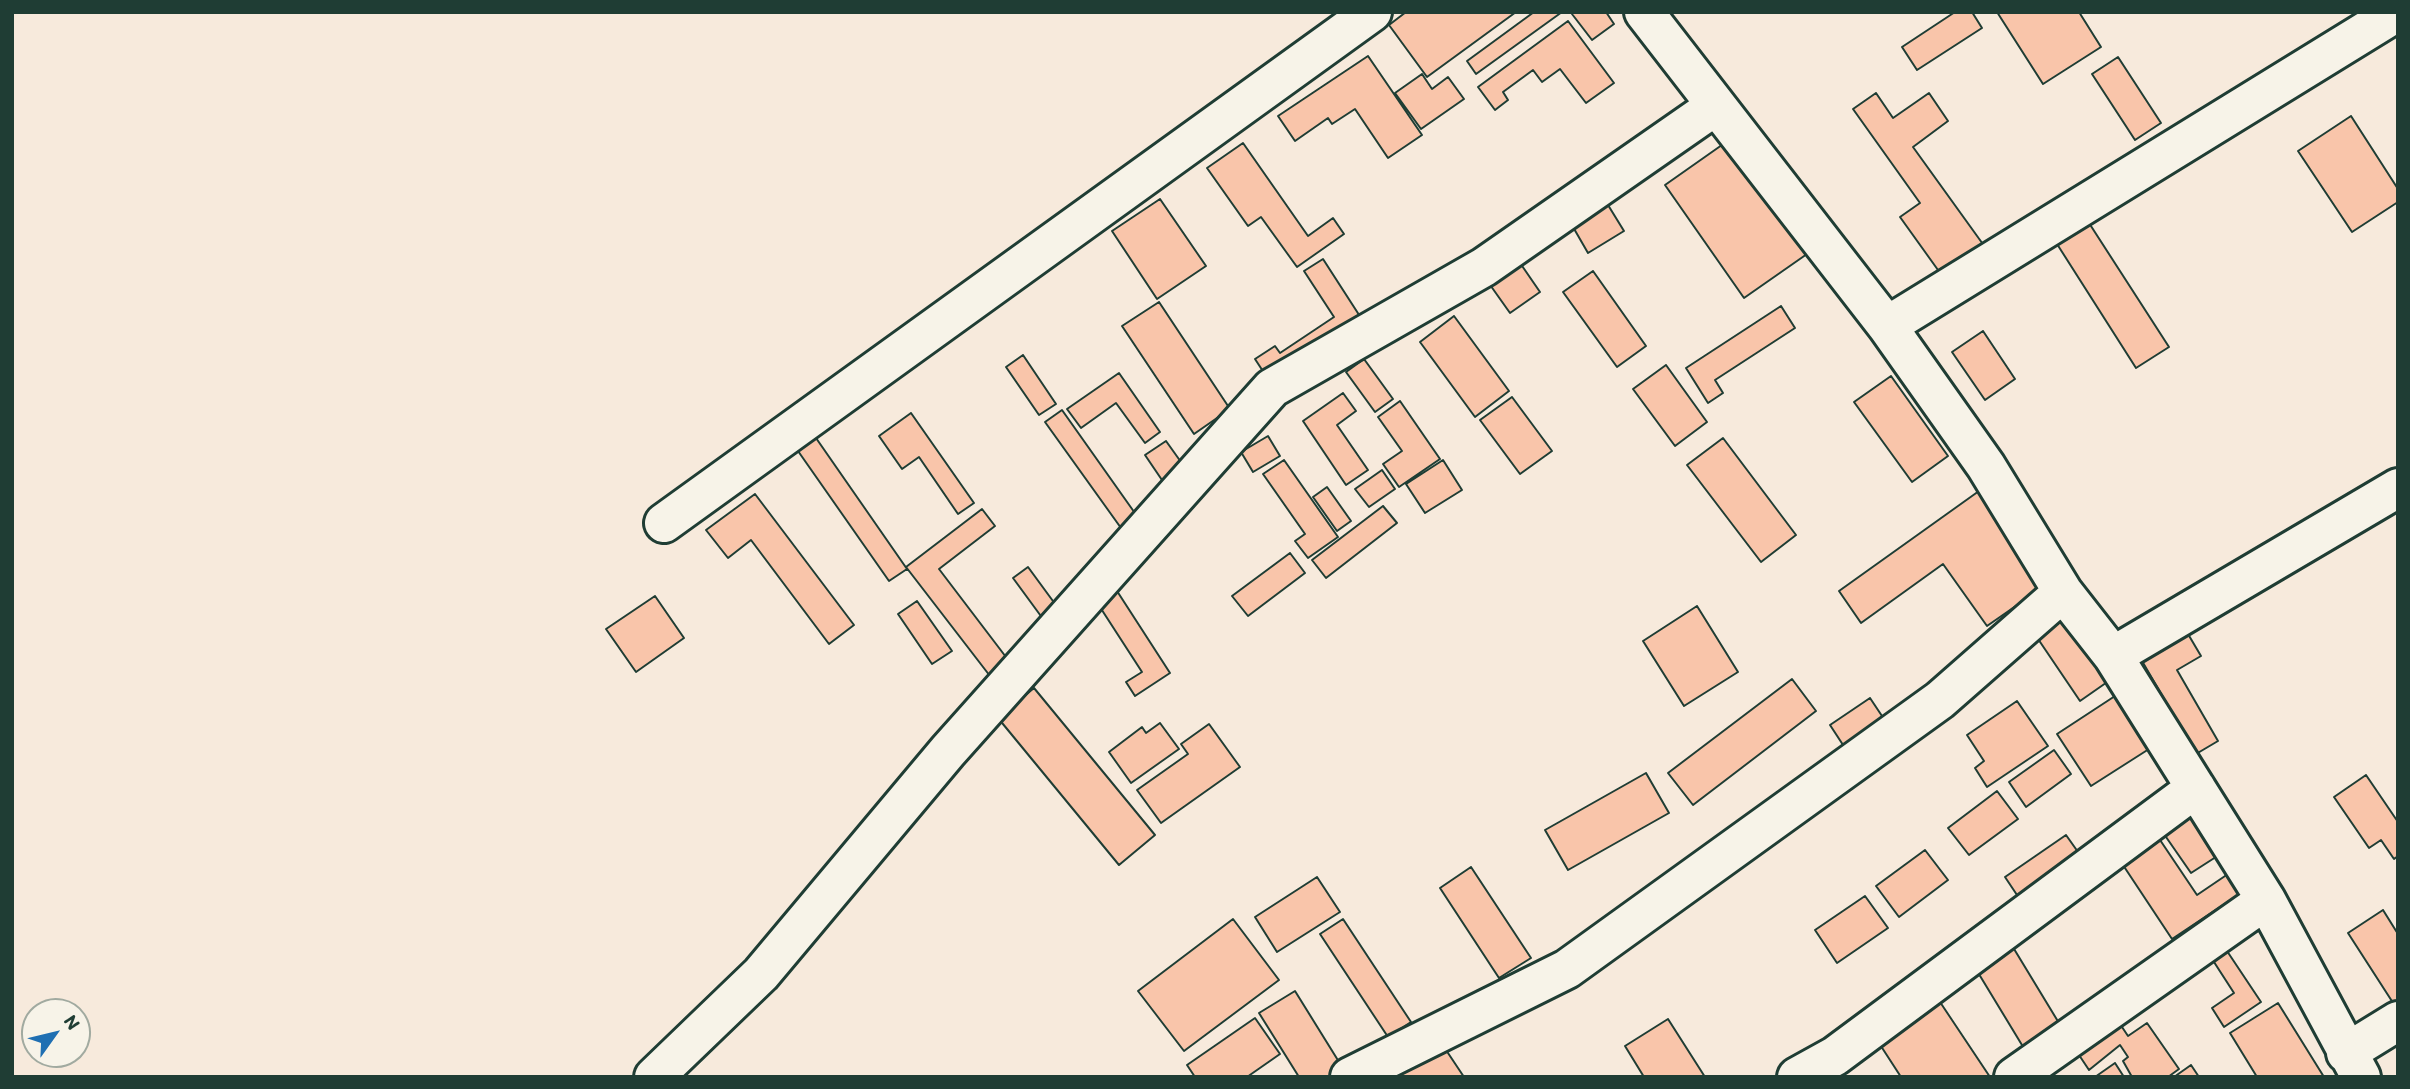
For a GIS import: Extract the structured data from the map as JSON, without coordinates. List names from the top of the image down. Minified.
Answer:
{"north":"top right"}
